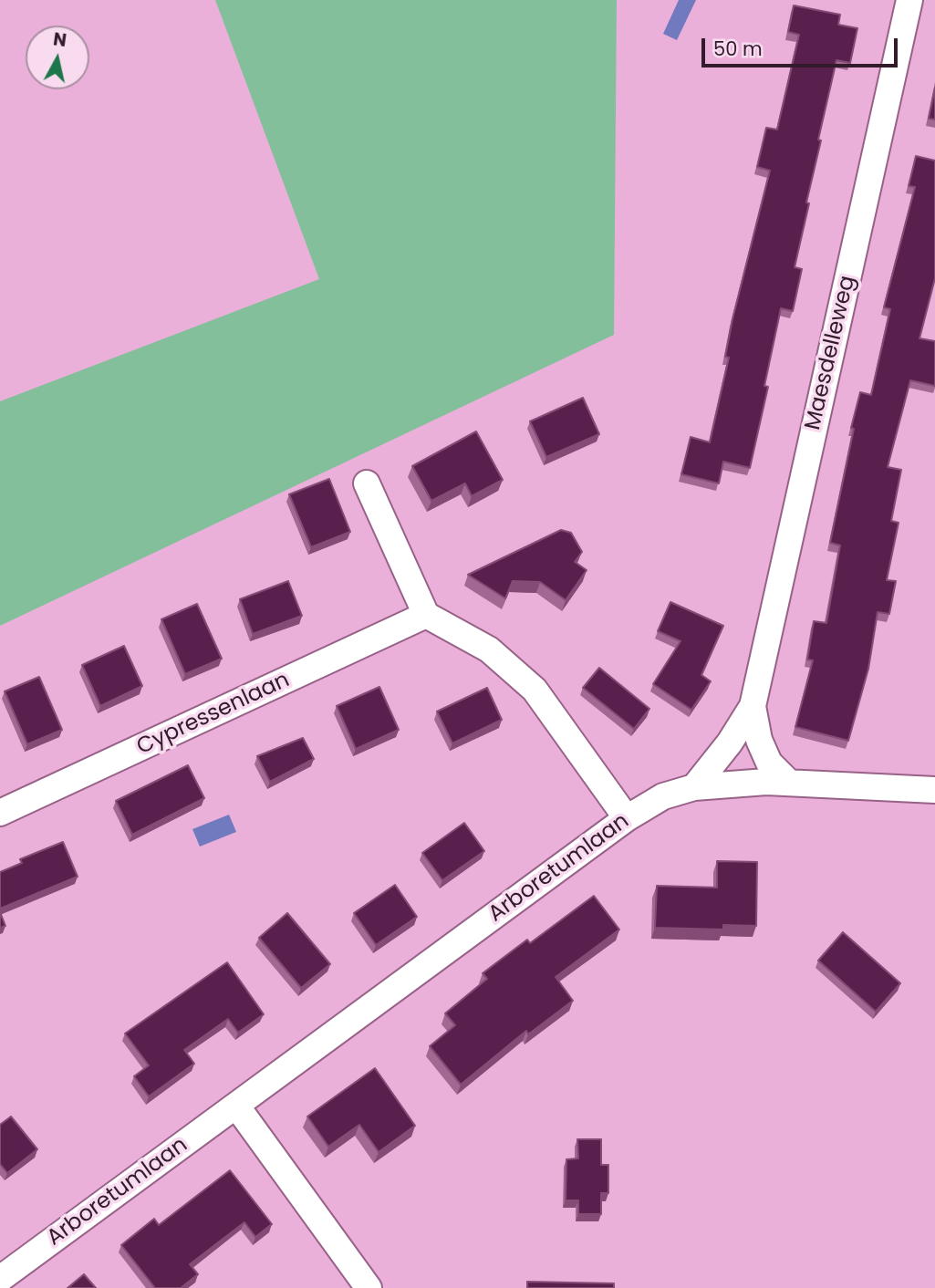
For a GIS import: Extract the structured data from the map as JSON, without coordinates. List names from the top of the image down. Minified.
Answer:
{"streets":{"street":["Maesdelleweg","Cypressenlaan","Arboretumlaan"]},"crossings":[["Maesdelleweg","Arboretumlaan"]],"scale_bar":"50 m","north":"top"}
